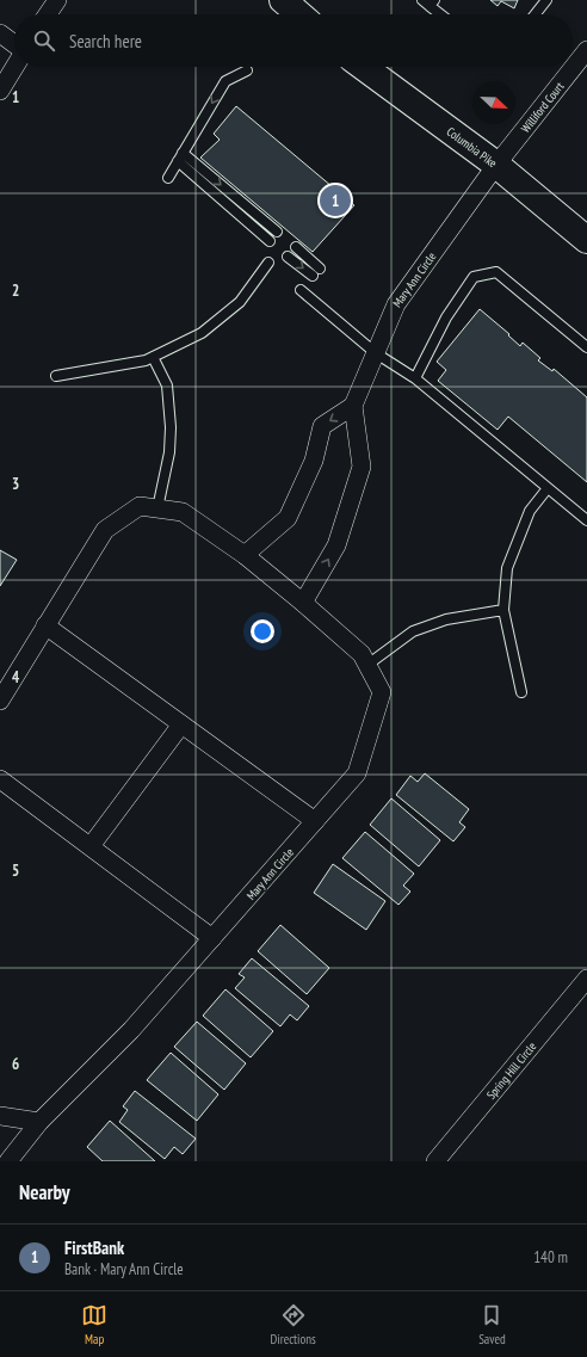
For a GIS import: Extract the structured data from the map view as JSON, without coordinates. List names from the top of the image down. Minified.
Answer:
{"streets":{"main road":["Columbia Pike"],"street":["Williford Court","Mary Ann Circle","Spring Hill Circle"]},"crossings":[["Williford Court","Columbia Pike"],["Williford Court","Mary Ann Circle"],["Columbia Pike","Mary Ann Circle"]],"north":"bottom right","page":{"search":"Search here","pins":"1","heading":"Nearby","list":[{"mark":"1","name":"FirstBank","note":"Bank · Mary Ann Circle","value":"140 m"}],"nav":["Map","Directions","Saved"]},"grid":{"rows":["1","2","3","4","5","6"]}}
